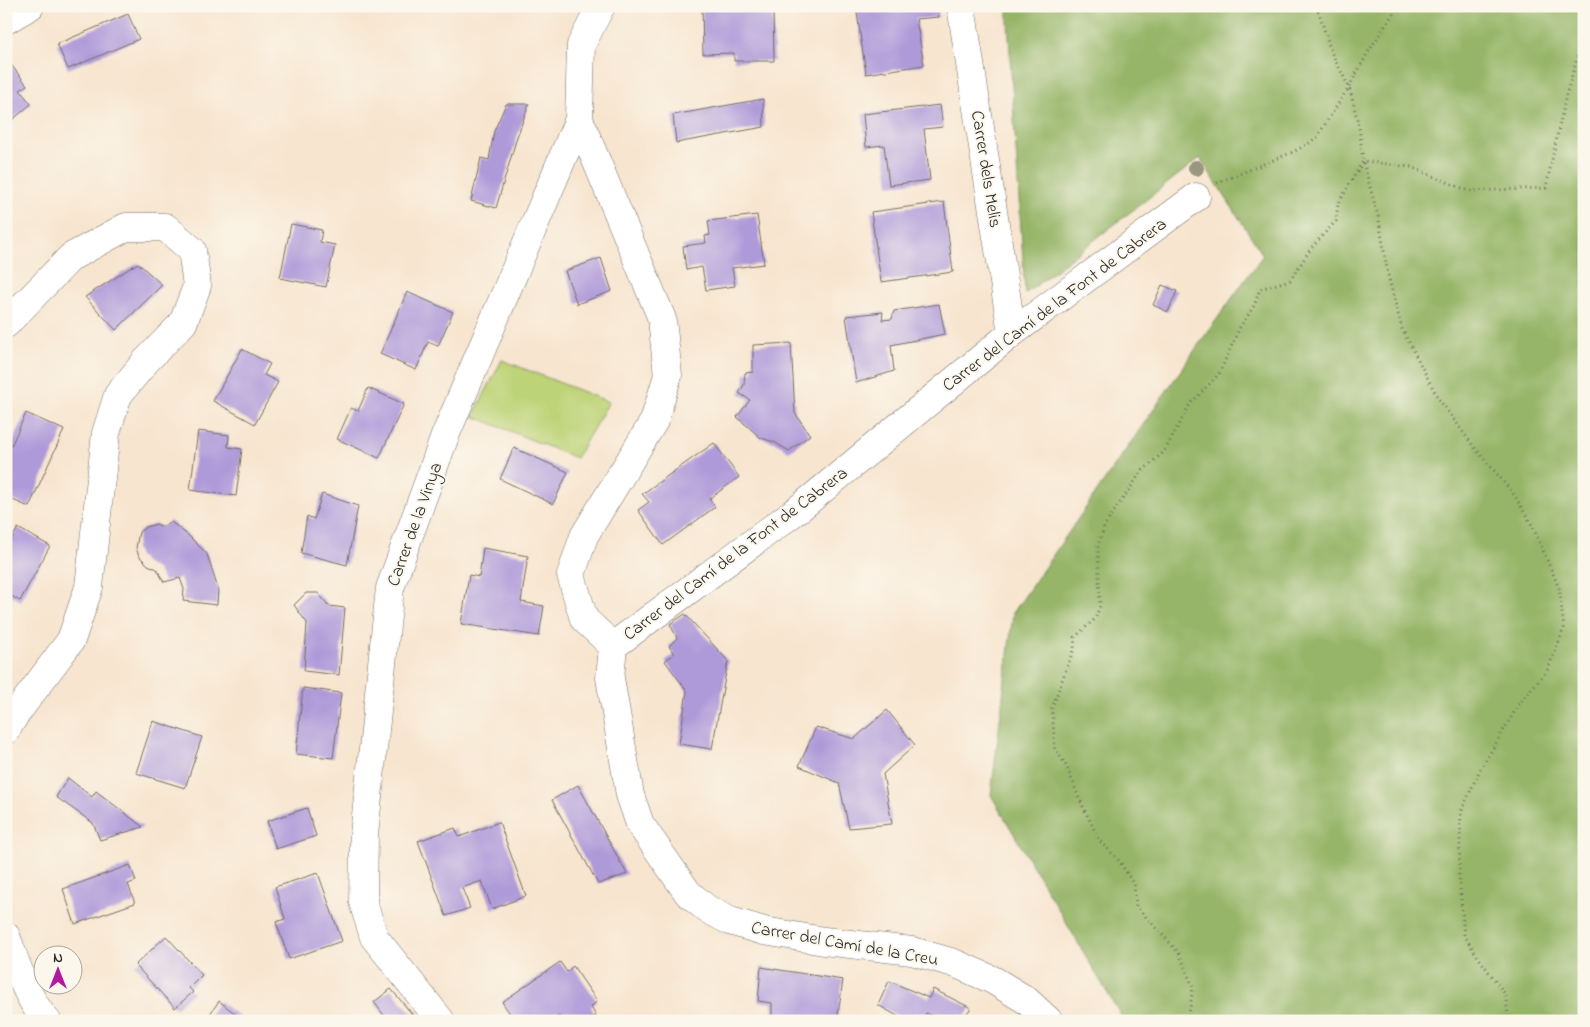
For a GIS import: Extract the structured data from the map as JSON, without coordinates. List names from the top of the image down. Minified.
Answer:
{"streets":{"street":["Carrer dels Melis","Carrer del Camí de la Font de Cabrera","Carrer de la Vinya","Carrer del Camí de la Creu"]},"crossings":[["Carrer dels Melis","Carrer del Camí de la Font de Cabrera"],["Carrer del Camí de la Font de Cabrera","Carrer de la Vinya"],["Carrer del Camí de la Font de Cabrera","Carrer del Camí de la Creu"]],"north":"top"}
